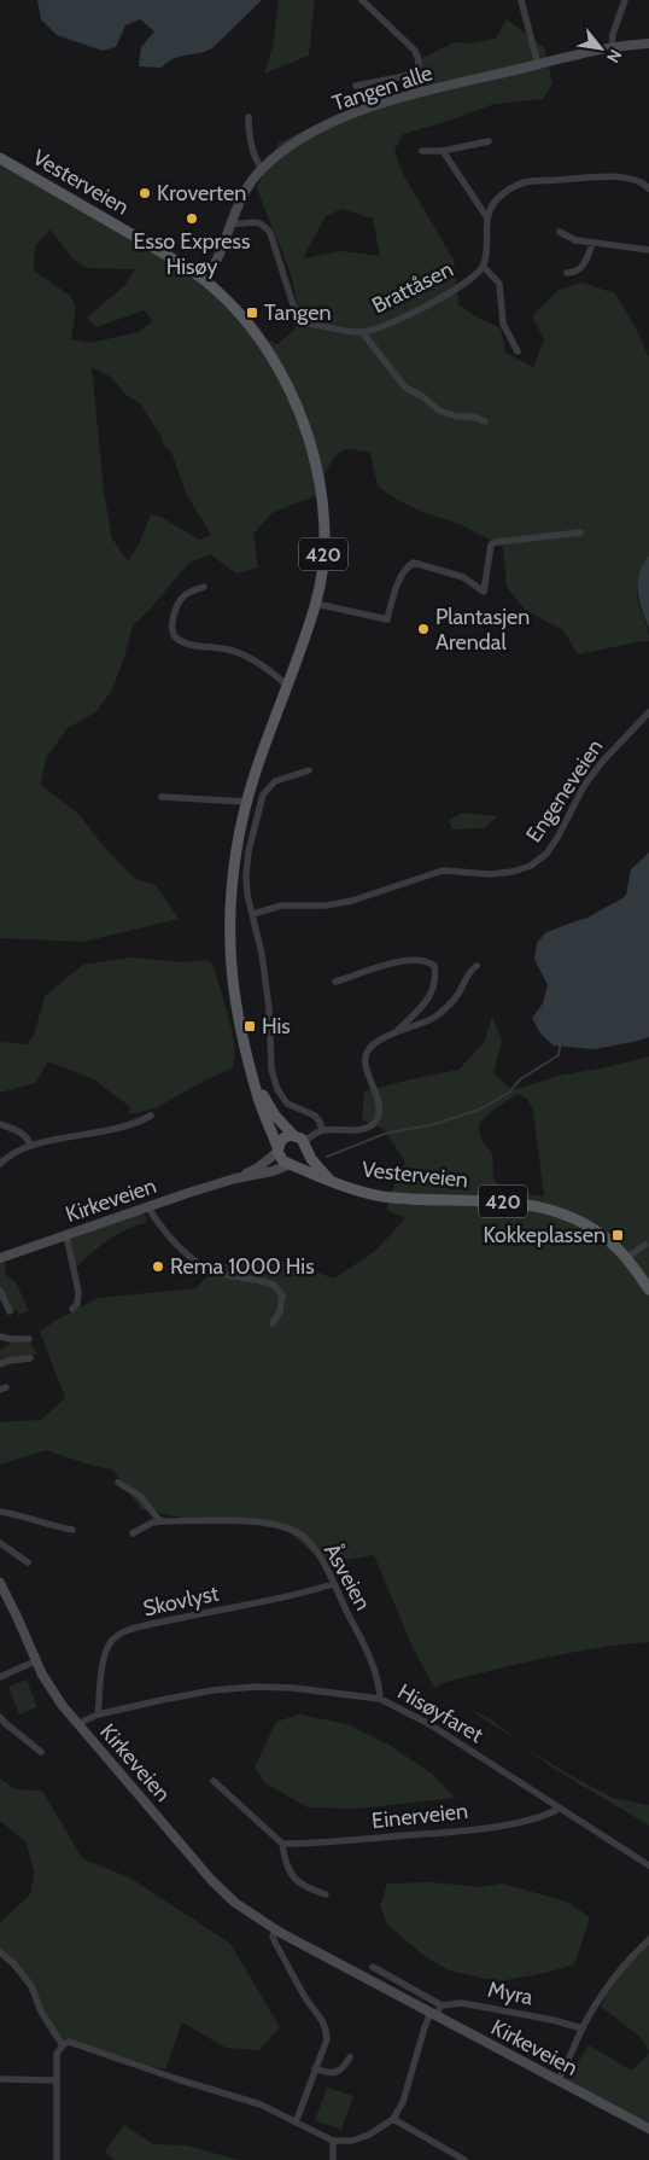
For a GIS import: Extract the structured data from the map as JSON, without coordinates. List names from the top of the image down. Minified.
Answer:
{"streets":{"main road":["Tangen alle","Vesterveien","420","Kirkeveien"],"street":["Brattåsen","Engeneveien","Åsveien","Skovlyst","Hisøyfaret","Einerveien","Myra"]},"crossings":[["Tangen alle","Vesterveien"],["Tangen alle","Brattåsen"],["Vesterveien","420"],["Vesterveien","Kirkeveien"],["420","Kirkeveien"],["Kirkeveien","Hisøyfaret"],["Åsveien","Skovlyst"],["Åsveien","Hisøyfaret"],["Skovlyst","Hisøyfaret"],["Hisøyfaret","Einerveien"]],"places":{"other":["Kroverten","Esso Express Hisøy","Plantasjen Arendal","Rema 1000 His"],"transit":["Tangen","His","Kokkeplassen"]},"north":"bottom right"}
